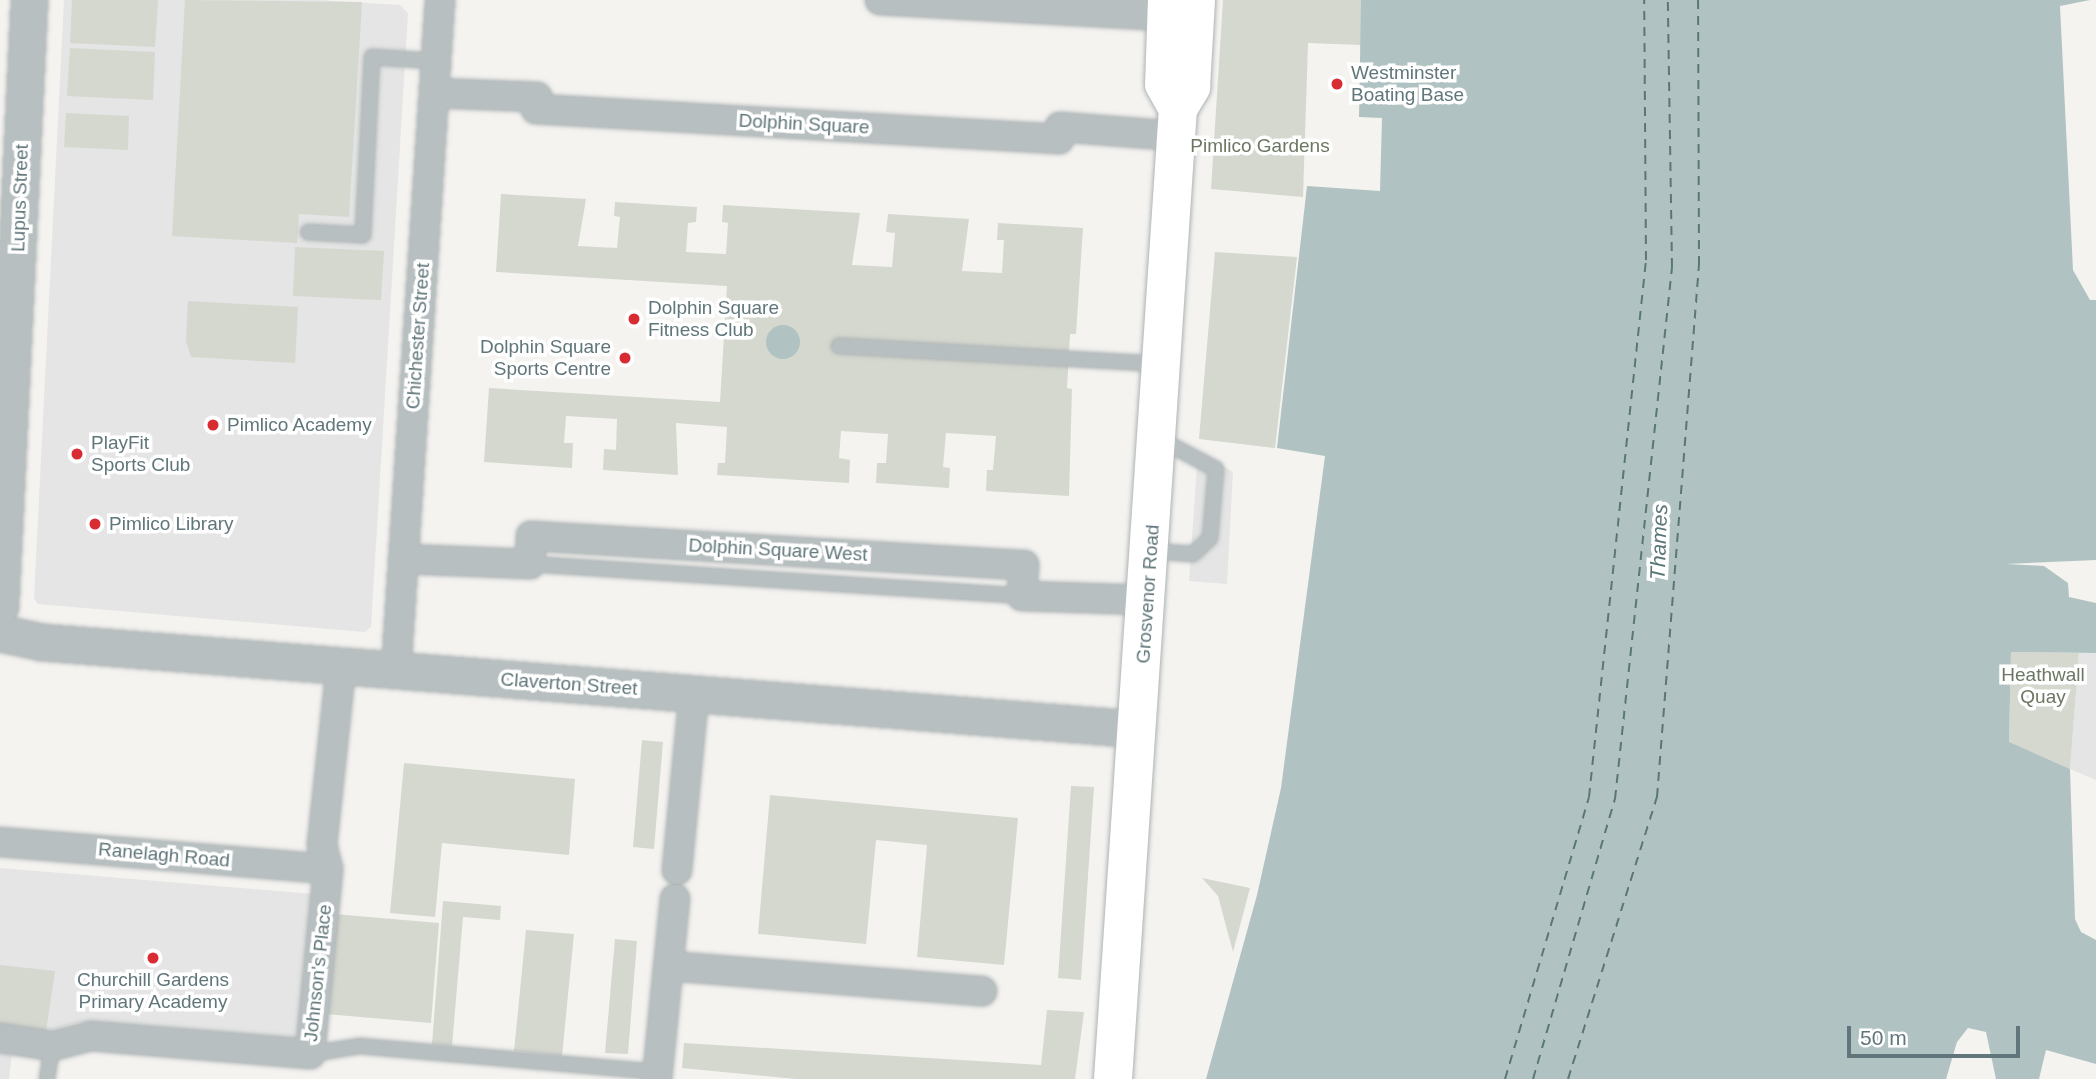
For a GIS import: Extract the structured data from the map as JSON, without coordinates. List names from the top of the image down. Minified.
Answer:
{"streets":{"highway":["Grosvenor Road"],"street":["Dolphin Square","Lupus Street","Chichester Street","Dolphin Square West","Claverton Street","Ranelagh Road","Johnson's Place"]},"crossings":[["Dolphin Square","Chichester Street"],["Dolphin Square","Grosvenor Road"],["Chichester Street","Claverton Street"],["Grosvenor Road","Claverton Street"],["Claverton Street","Johnson's Place"],["Ranelagh Road","Johnson's Place"]],"water":["Thames"],"parks":["Pimlico Gardens","Heathwall Quay"],"places":["Westminster Boating Base","Dolphin Square Fitness Club","Dolphin Square Sports Centre","Pimlico Academy","PlayFit Sports Club","Pimlico Library","Churchill Gardens Primary Academy"],"scale_bar":"50 m"}
